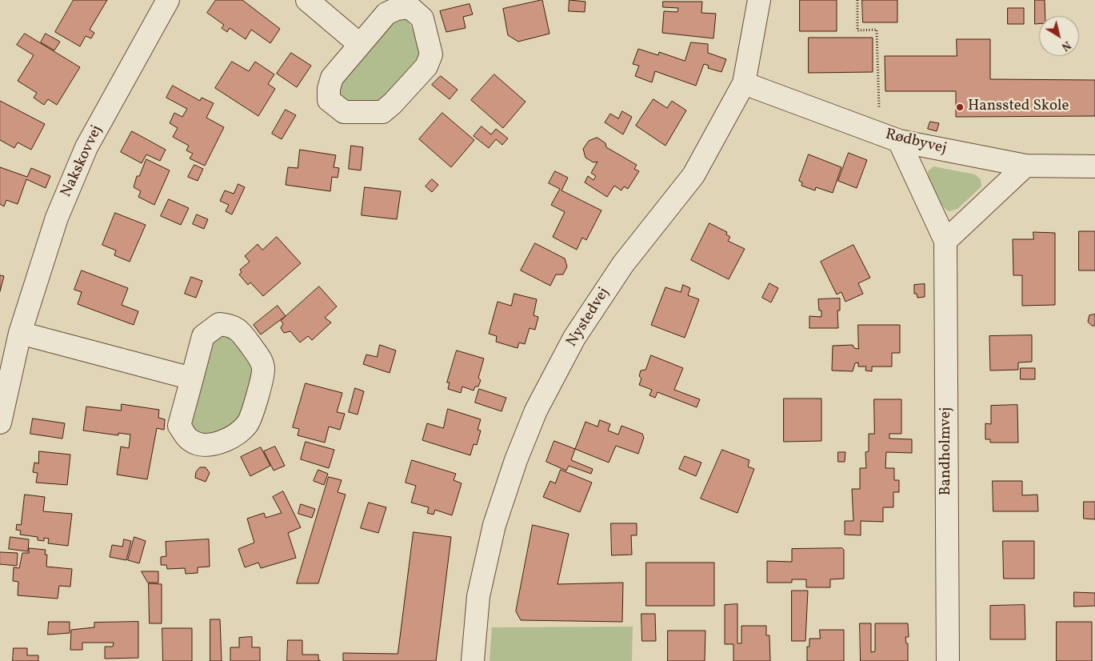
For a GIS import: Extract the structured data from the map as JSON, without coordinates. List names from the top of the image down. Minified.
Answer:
{"streets":{"street":["Rødbyvej","Nakskovvej","Nystedvej","Bandholmvej"]},"crossings":[["Rødbyvej","Nystedvej"],["Rødbyvej","Bandholmvej"]],"places":["Hanssted Skole"],"north":"bottom right"}
